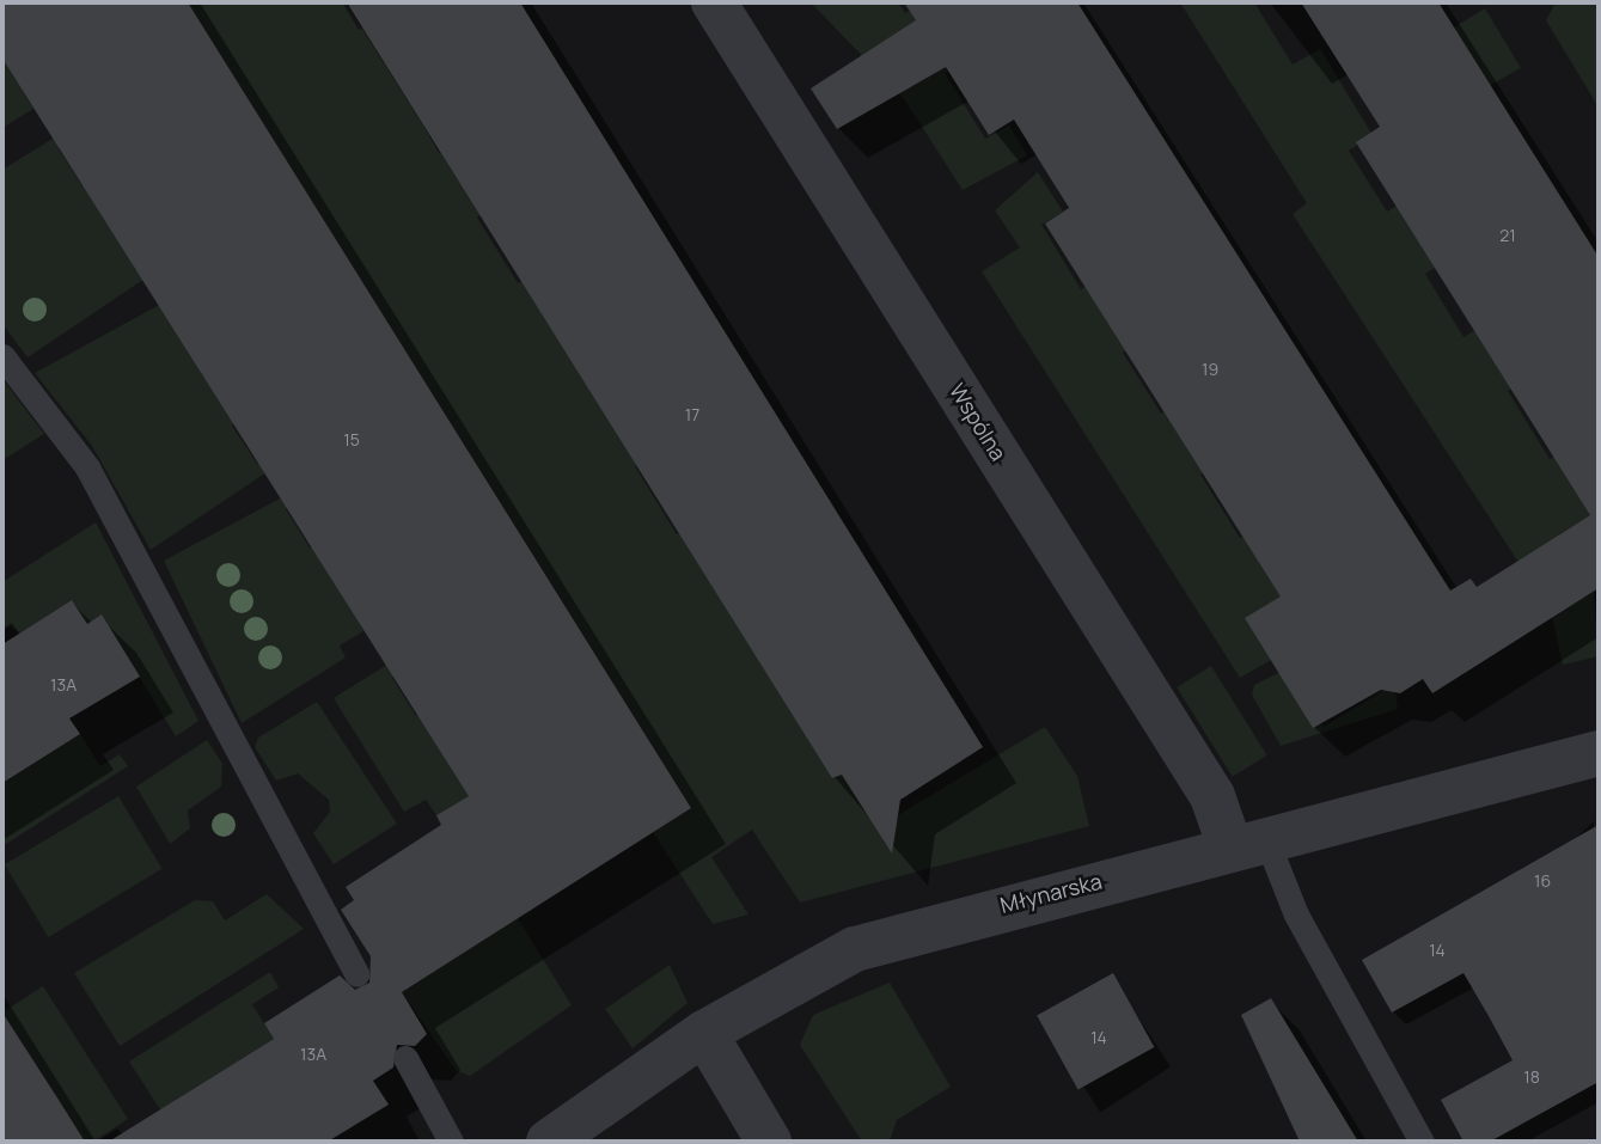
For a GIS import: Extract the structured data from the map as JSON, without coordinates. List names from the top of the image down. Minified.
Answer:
{"streets":{"street":["Wspólna","Młynarska"]},"crossings":[["Wspólna","Młynarska"]],"house_numbers":["21","19","17","15","13A","16","14","14","13A","18"]}
